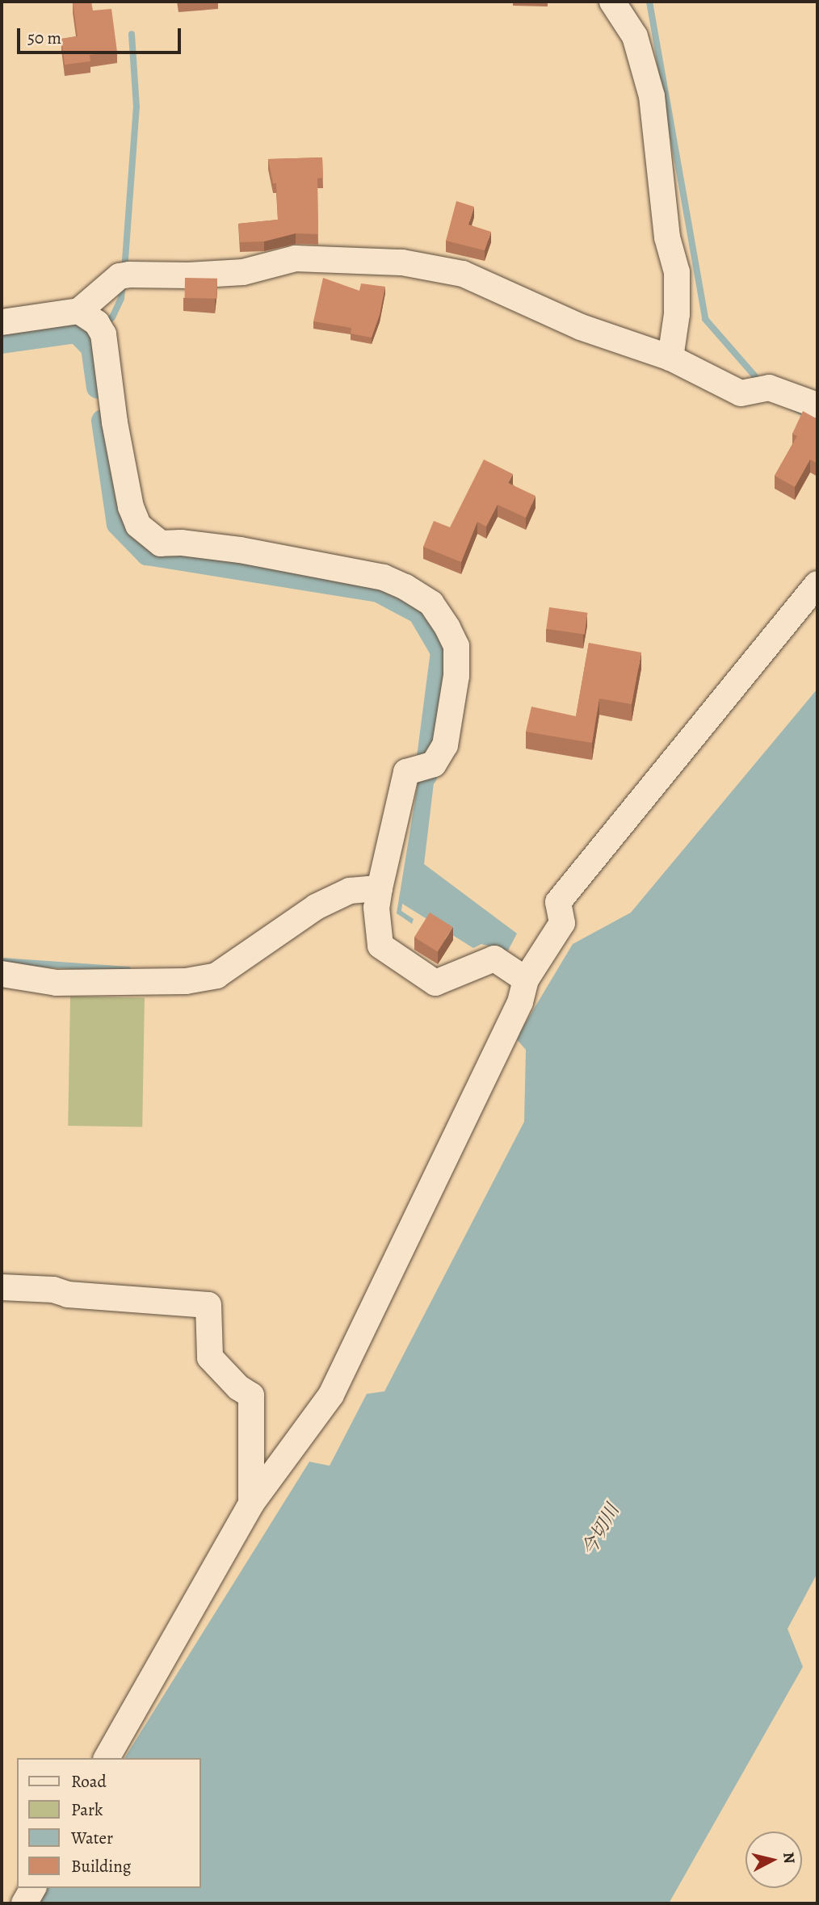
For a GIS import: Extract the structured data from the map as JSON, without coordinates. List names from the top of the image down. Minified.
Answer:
{"water":["今切川"],"legend":["Road","Park","Water","Building"],"scale_bar":"50 m","north":"right"}
